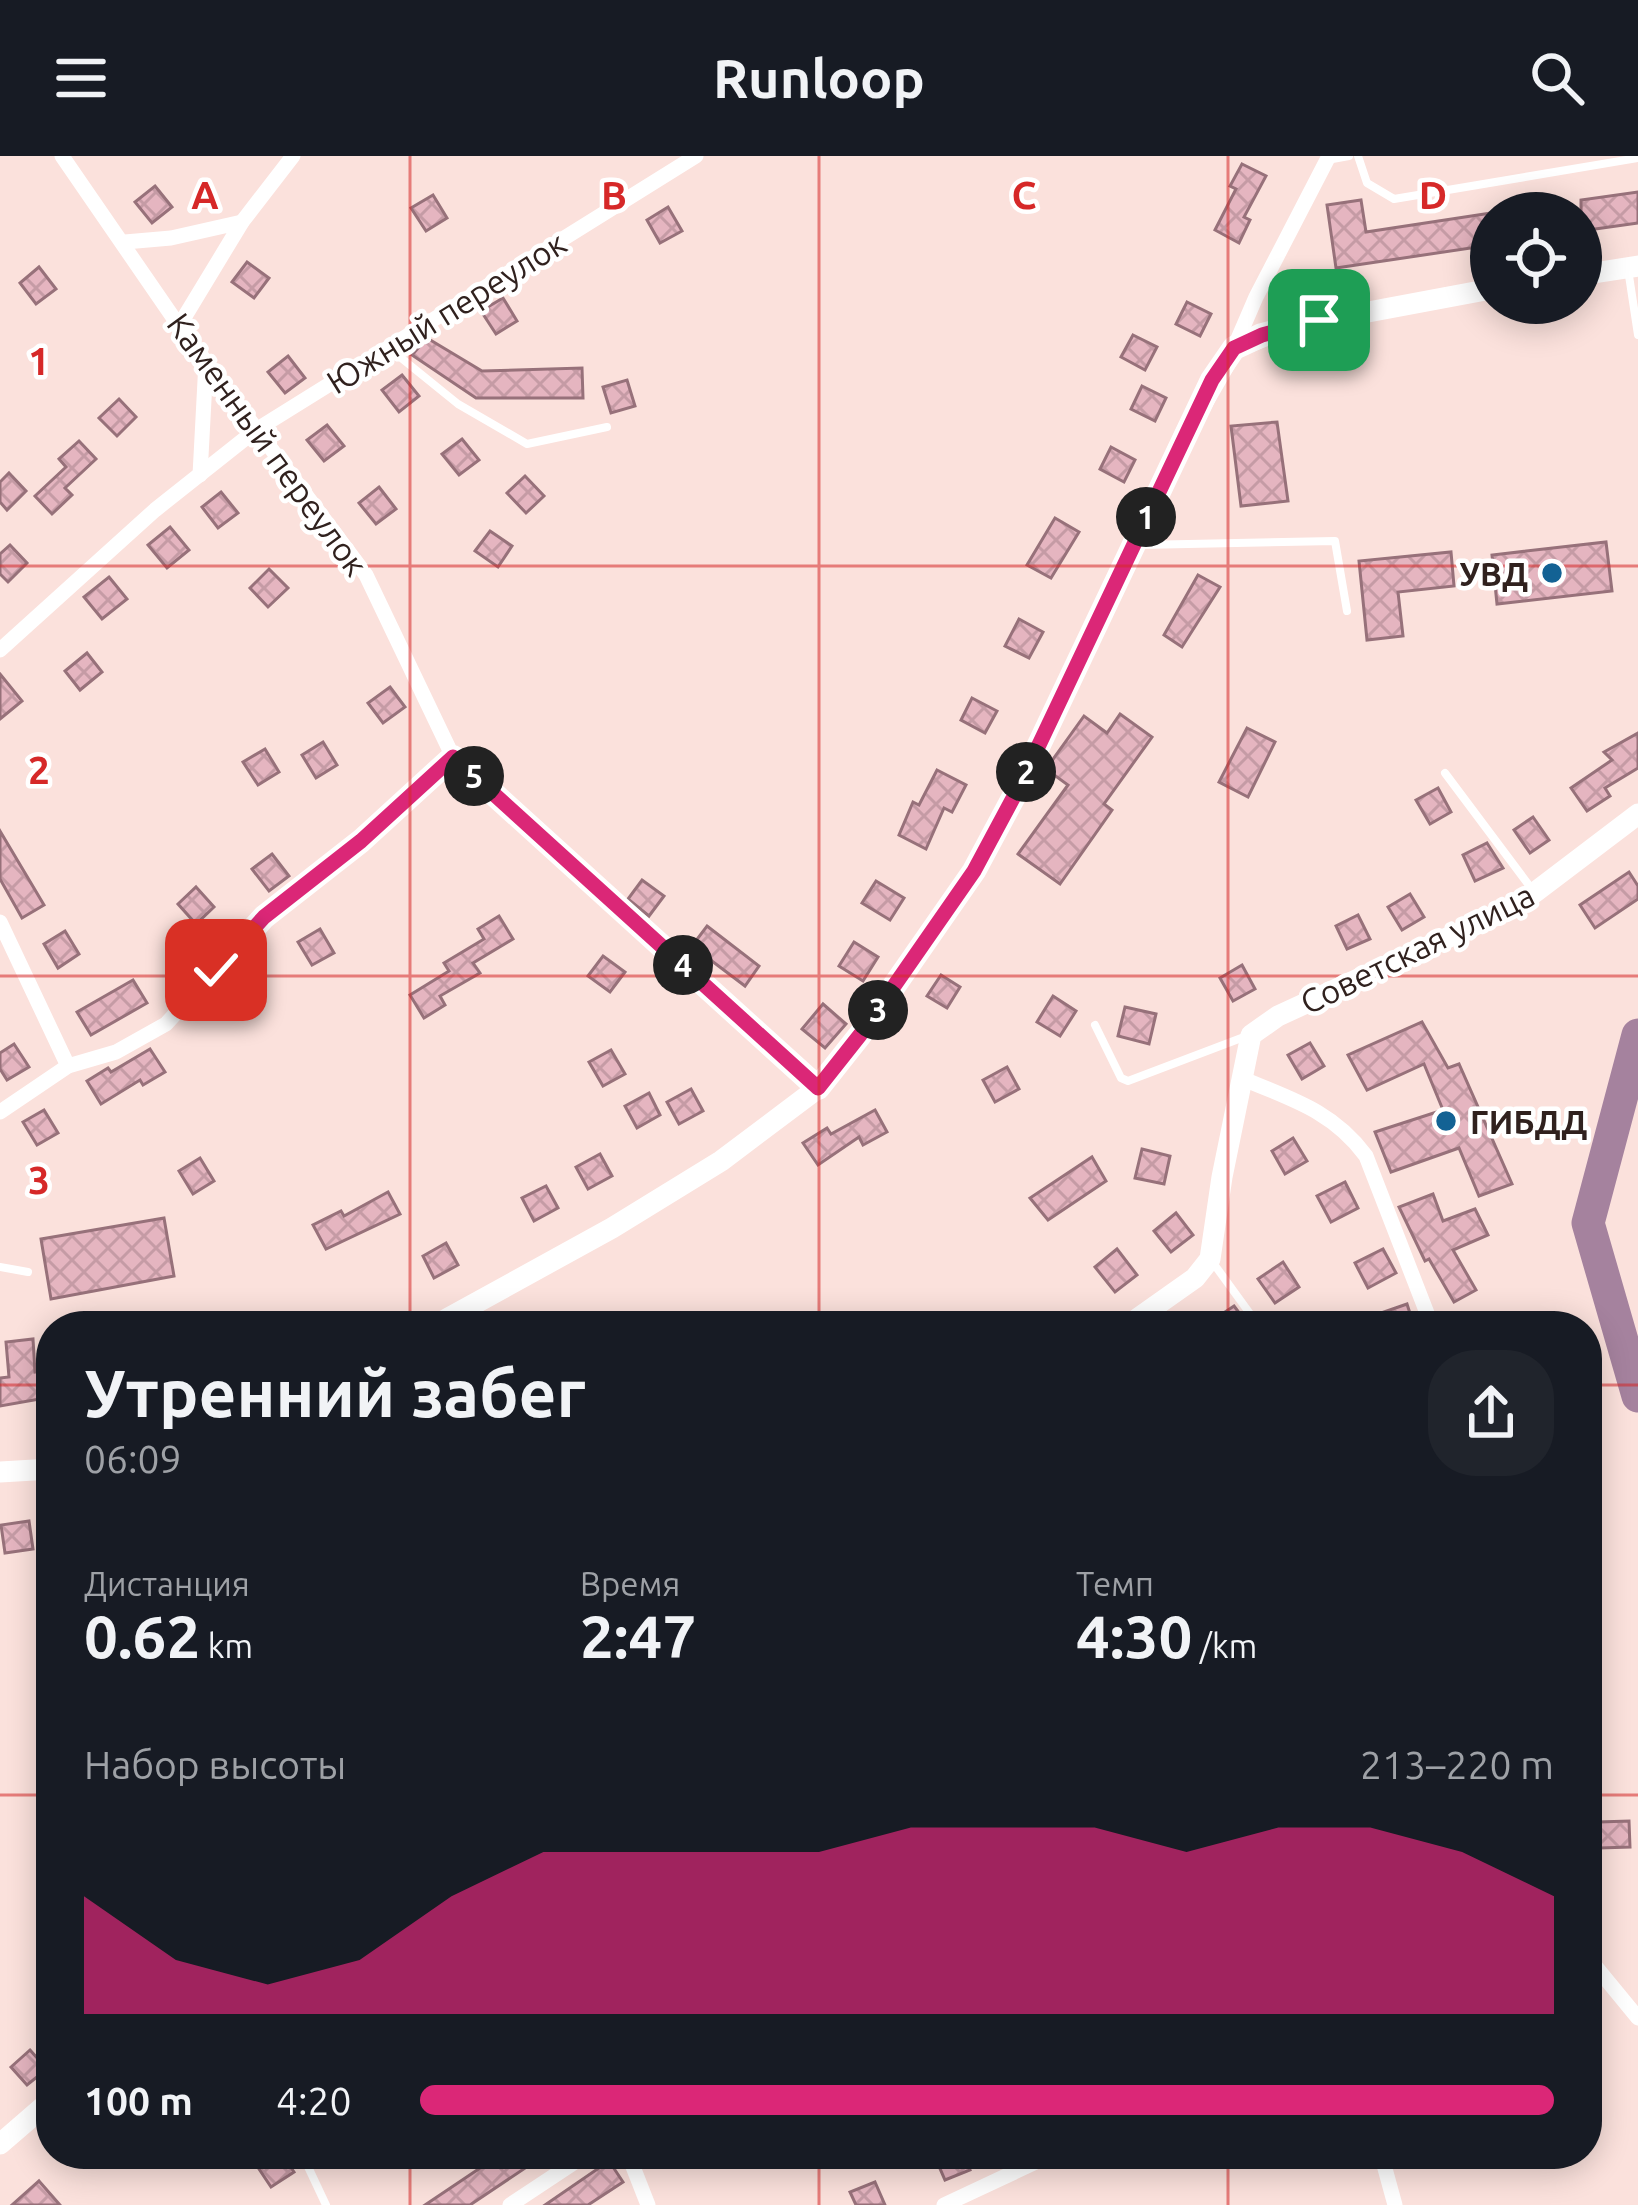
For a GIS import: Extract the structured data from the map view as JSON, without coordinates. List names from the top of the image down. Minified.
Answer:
{"streets":{"street":["Южный переулок","Каменный переулок","Советская улица"]},"crossings":[["Южный переулок","Каменный переулок"]],"places":["УВД","ГИБДД"],"page":{"header":"Runloop","pins":["1","2","5","4","3"],"heading":["Утренний забег","06:09"],"stats":[["Дистанция","0.62 km"],["Время","2:47"],["Темп","4:30 /km"]],"chart":["Набор высоты","213–220 m"],"list":[{"name":"100 m","note":"4:20"}]},"grid":{"columns":["A","B","C","D"],"rows":["1","2","3"]}}
